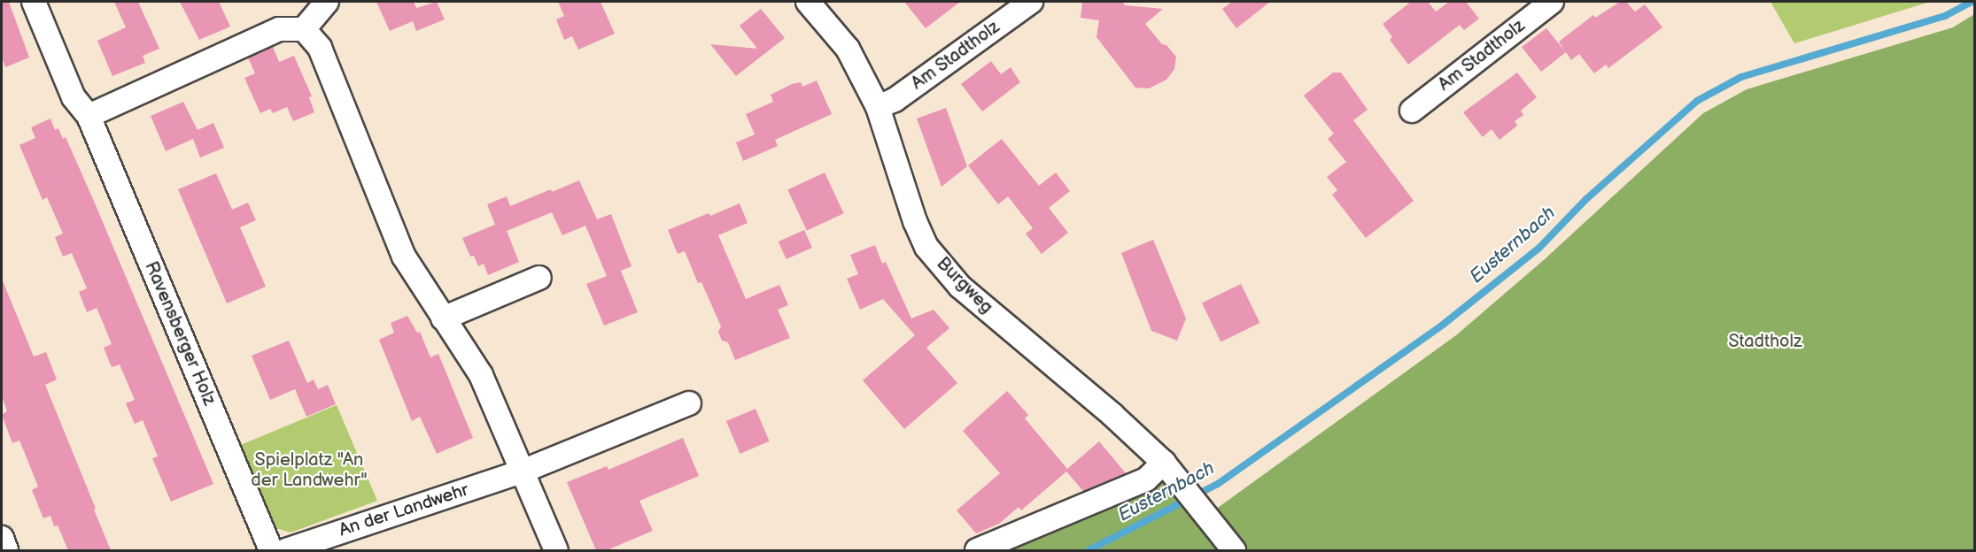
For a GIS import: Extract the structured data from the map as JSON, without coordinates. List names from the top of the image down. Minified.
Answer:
{"streets":{"street":["Am Stadtholz","Burgweg","Ravensberger Holz","An der Landwehr"]},"crossings":[["Am Stadtholz","Burgweg"]],"water":["Eusternbach"],"parks":["Stadtholz","Spielplatz \"An der Landwehr\""]}
